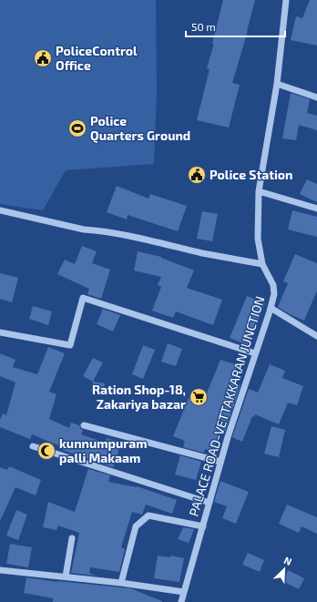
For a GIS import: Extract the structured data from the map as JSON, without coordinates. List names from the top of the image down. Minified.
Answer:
{"streets":{"street":["PALACE ROAD-VETTAKKARAN JUNCTION"]},"places":{"public building":["PoliceControl Office","Police Station"],"sports":["Police Quarters Ground"],"supermarket":["Ration Shop-18, Zakariya bazar"],"mosque":["kunnumpuram palli Makaam"]},"scale_bar":"50 m","north":"top right"}
